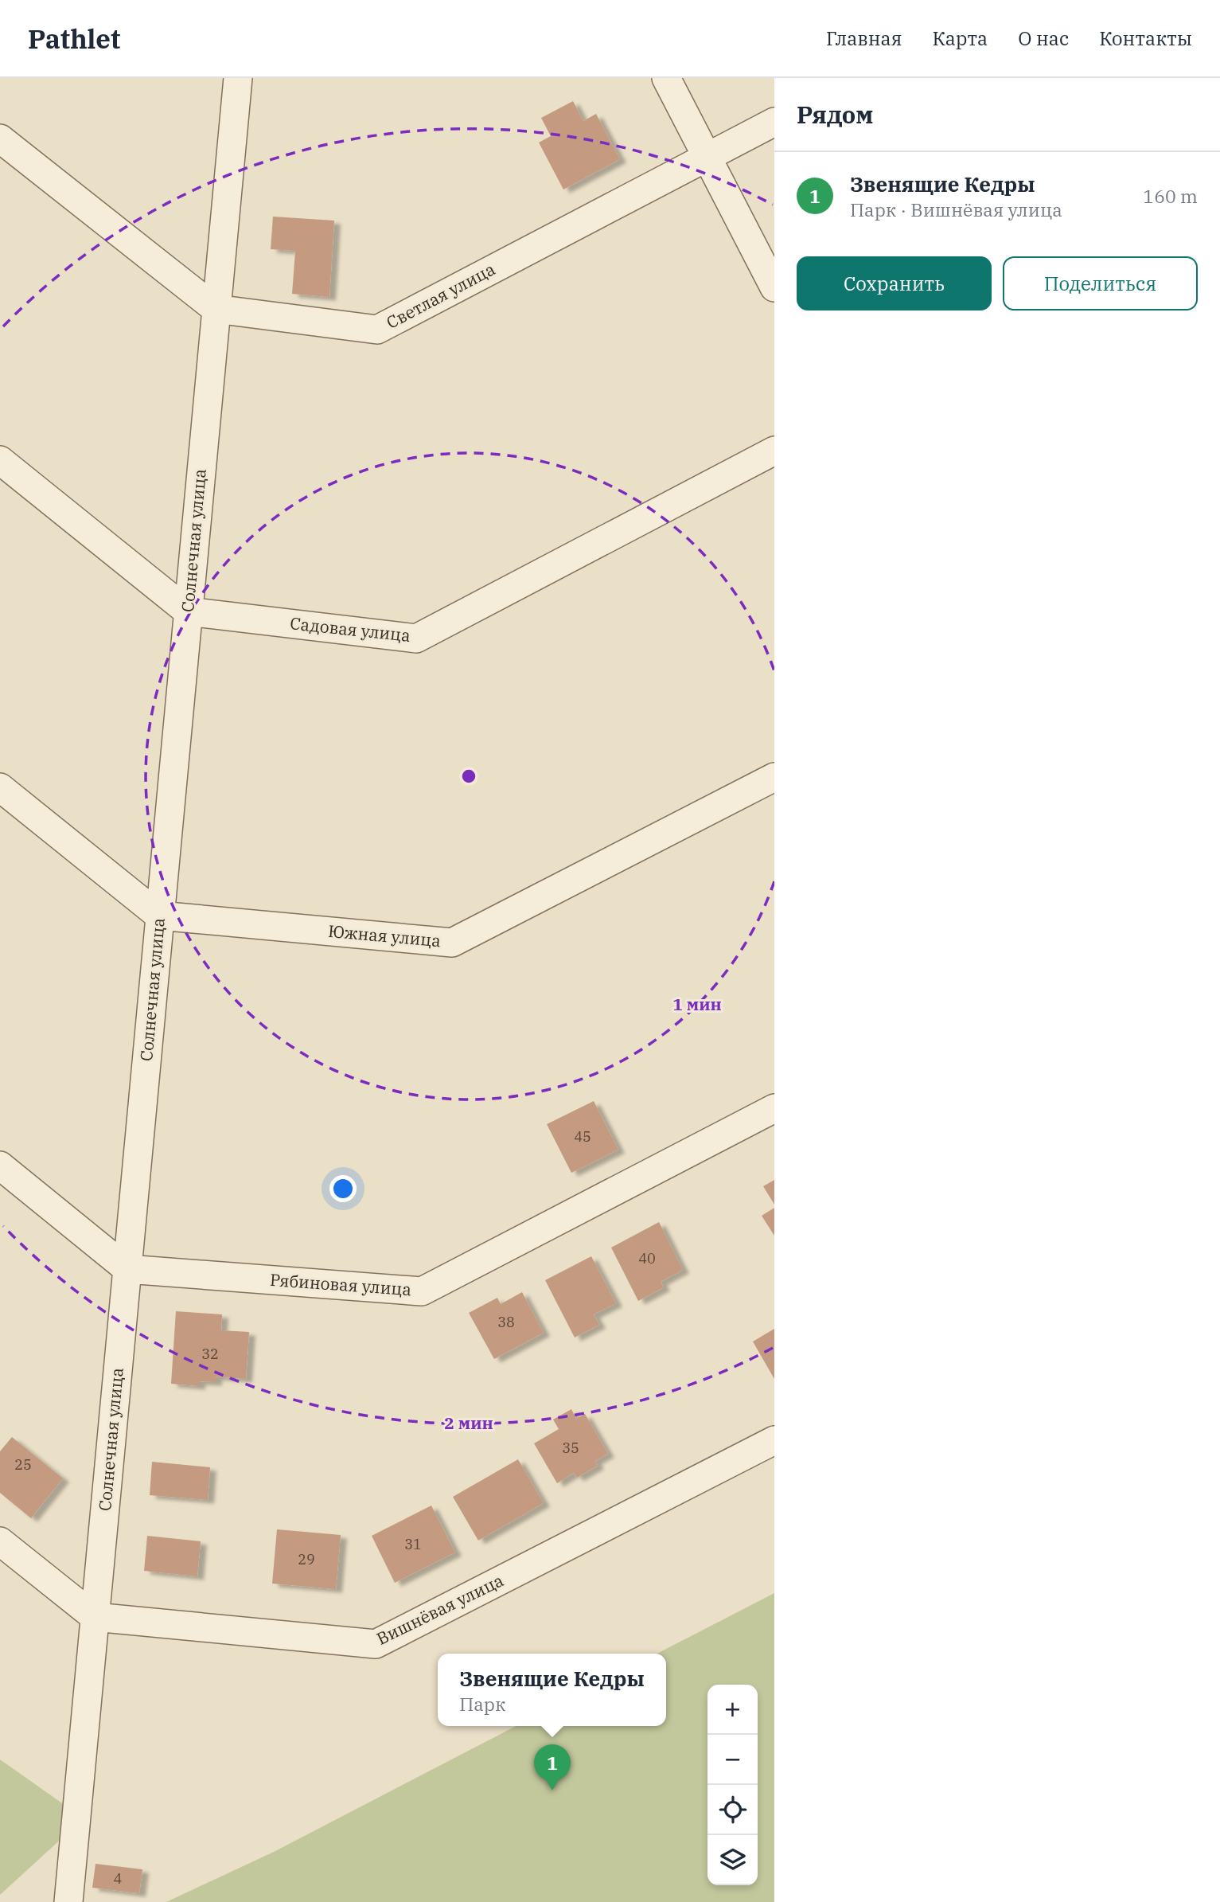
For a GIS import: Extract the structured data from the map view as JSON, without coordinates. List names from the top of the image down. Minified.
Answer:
{"streets":{"street":["Светлая улица","Солнечная улица","Садовая улица","Южная улица","Рябиновая улица","Вишнёвая улица"]},"crossings":[["Светлая улица","Солнечная улица"],["Солнечная улица","Садовая улица"],["Солнечная улица","Южная улица"],["Солнечная улица","Рябиновая улица"],["Солнечная улица","Вишнёвая улица"]],"house_numbers":["45","40","38","32","35","25","31","29","4"],"page":{"header":"Pathlet","nav":["Главная","Карта","О нас","Контакты"],"heading":"Рядом","list":[{"mark":"1","name":"Звенящие Кедры","note":"Парк · Вишнёвая улица","value":"160 m"}],"buttons":["Сохранить","Поделиться"],"popup":["Звенящие Кедры","Парк"],"map_buttons":["+","−"],"pins":"1"},"rings":["1 мин","2 мин"]}
